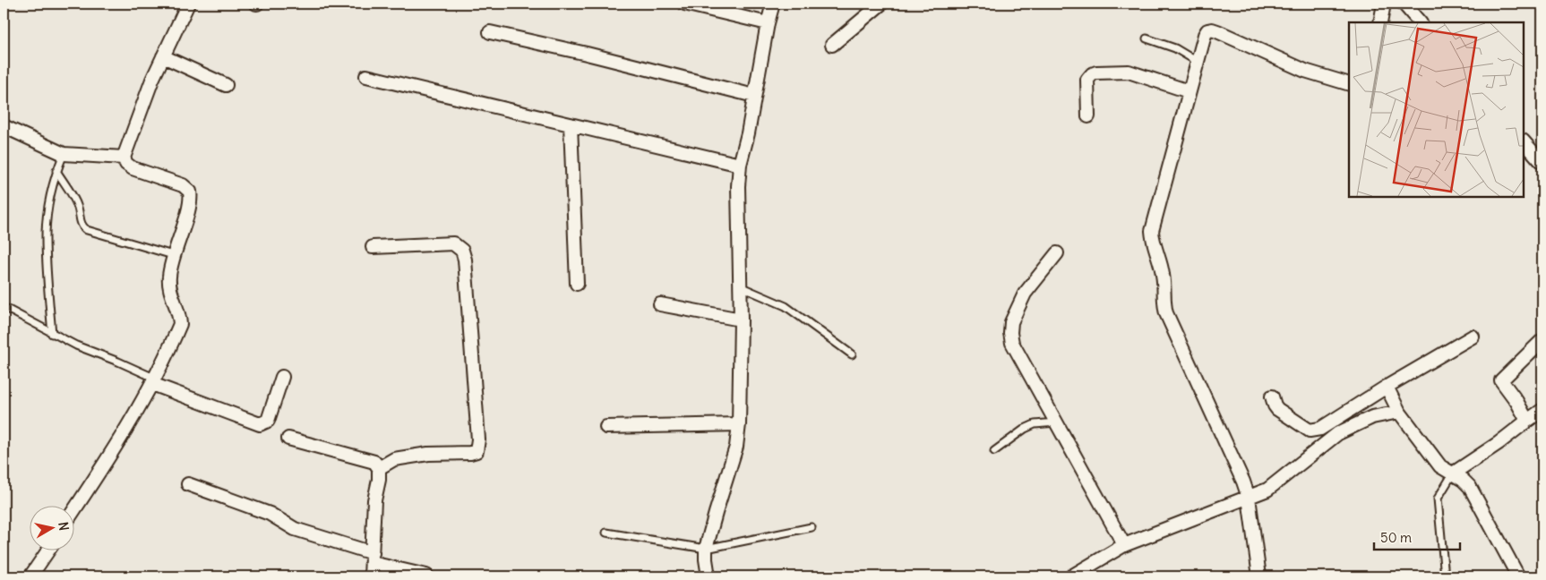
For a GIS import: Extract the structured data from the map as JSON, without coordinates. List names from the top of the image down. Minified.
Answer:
{"scale_bar":"50 m","north":"right"}
